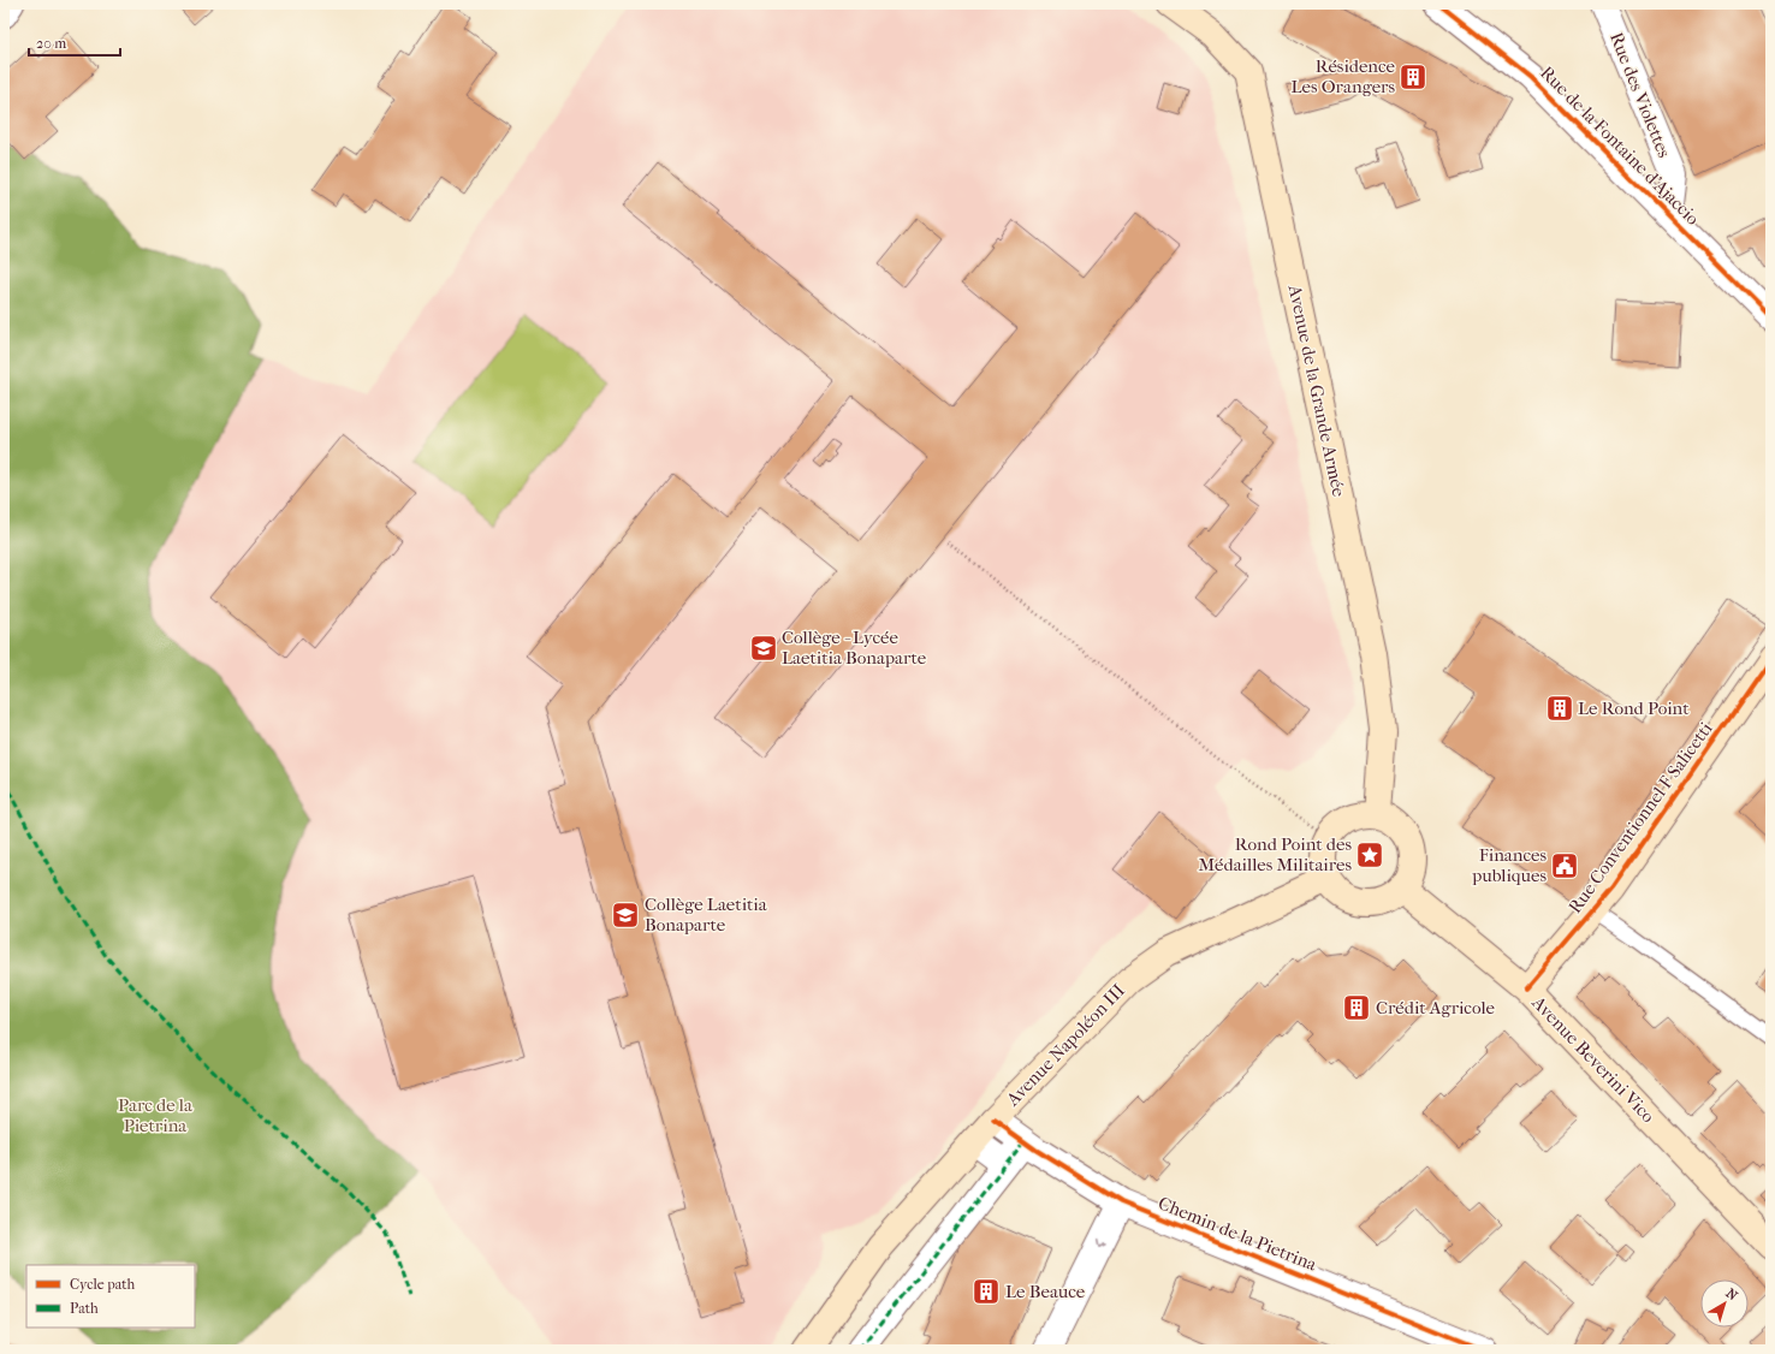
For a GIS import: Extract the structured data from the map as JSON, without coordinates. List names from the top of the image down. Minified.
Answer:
{"streets":{"main road":["Avenue de la Grande Armée","Rue Conventionnel F Salicetti","Avenue Napoléon III","Avenue Beverini Vico"],"street":["Rue des Violettes","Rue de la Fontaine d'Ajaccio","Chemin de la Pietrina"]},"crossings":[["Rue des Violettes","Rue de la Fontaine d'Ajaccio"],["Avenue de la Grande Armée","Avenue Napoléon III"],["Avenue de la Grande Armée","Avenue Beverini Vico"],["Rue Conventionnel F Salicetti","Avenue Beverini Vico"],["Avenue Napoléon III","Avenue Beverini Vico"],["Avenue Napoléon III","Chemin de la Pietrina"]],"parks":["Parc de la Pietrina"],"places":{"building":["Résidence Les Orangers","Le Rond Point","Crédit Agricole","Le Beauce"],"school or university":["Collège - Lycée Laetitia Bonaparte","Collège Laetitia Bonaparte"],"place":["Rond Point des Médailles Militaires"],"public building":["Finances publiques"]},"legend":["Cycle path","Path"],"scale_bar":"20 m","north":"top right"}
